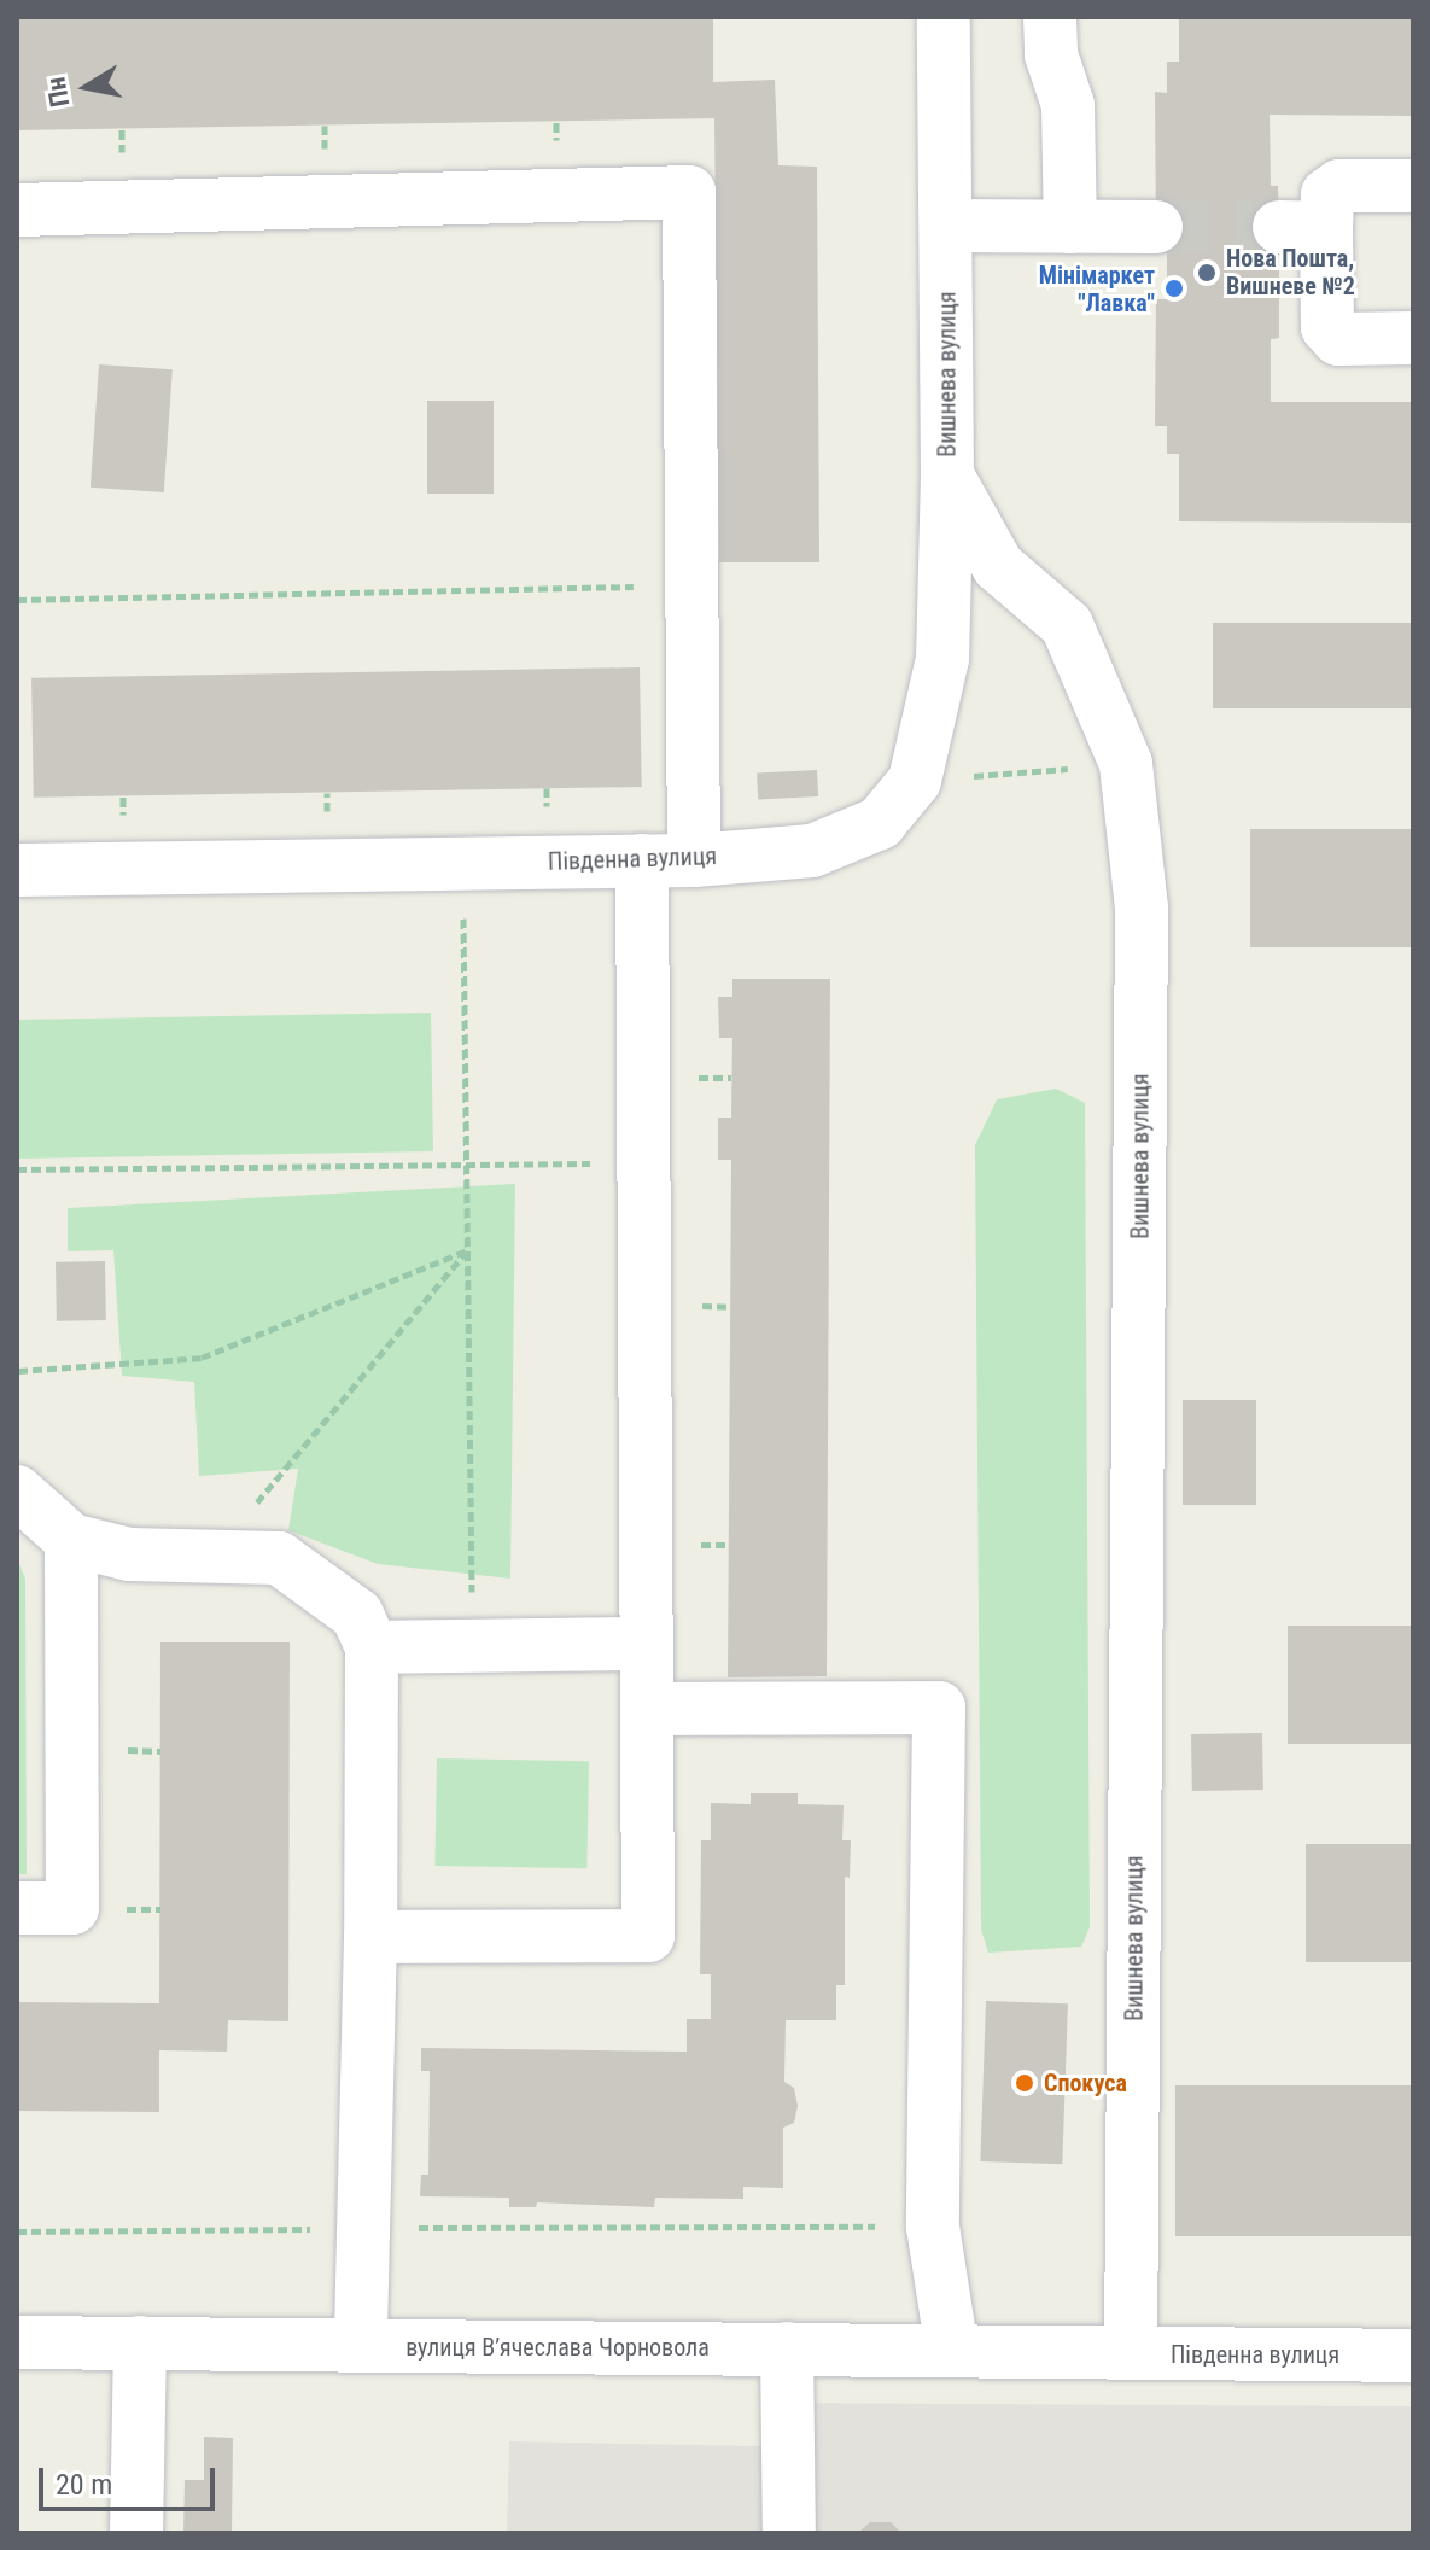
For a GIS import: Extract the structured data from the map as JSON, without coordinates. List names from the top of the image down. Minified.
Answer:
{"streets":{"street":["Вишнева вулиця","Південна вулиця","вулиця Вʼячеслава Чорновола"]},"crossings":[["Вишнева вулиця","Південна вулиця"],["Вишнева вулиця","вулиця Вʼячеслава Чорновола"],["Південна вулиця","вулиця Вʼячеслава Чорновола"]],"places":["Нова Пошта, Вишневе №2","Мінімаркет \"Лавка\"","Спокуса"],"scale_bar":"20 m","north":"left"}
